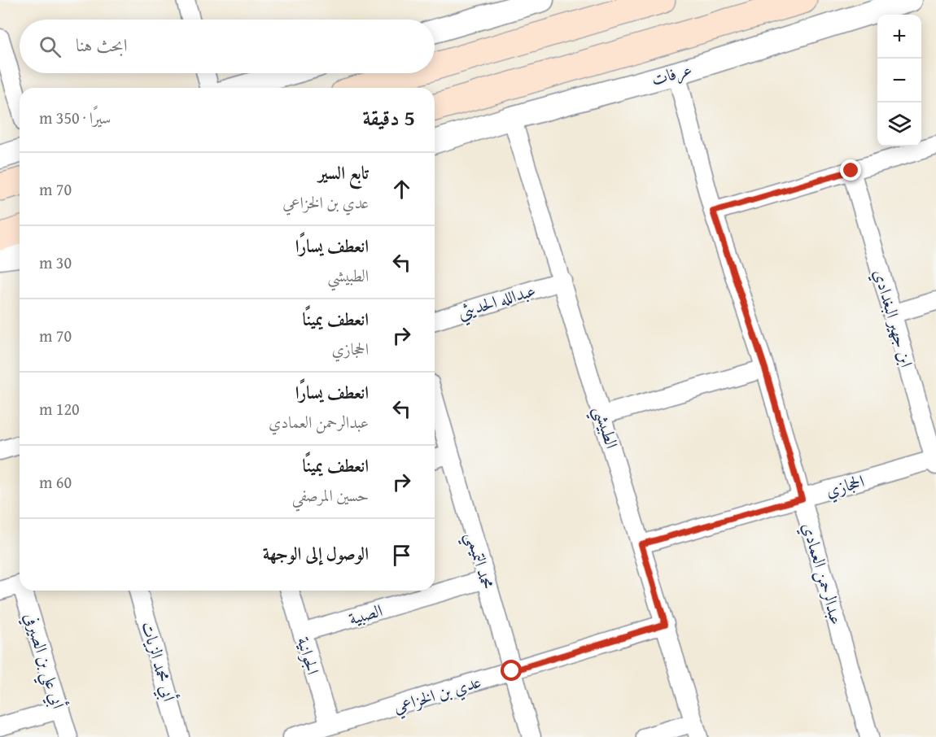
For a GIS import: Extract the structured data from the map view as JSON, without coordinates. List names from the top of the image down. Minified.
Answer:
{"streets":{"main road":["عرفات"],"street":["عبدالله الحديثي","ابن جهير البغدادي","الطبيشي","الحجازي","محمد التميمي","عبدالرحمن العمادي","الصبية","الجوانية","أبي علي بن الصيرفي","أبي محمد الزيات","عدي بن الخزاعي"]},"crossings":[["عرفات","الطبيشي"],["عرفات","عبدالرحمن العمادي"],["عبدالله الحديثي","الطبيشي"],["ابن جهير البغدادي","الحجازي"],["الطبيشي","الحجازي"],["الطبيشي","عدي بن الخزاعي"],["الحجازي","عبدالرحمن العمادي"],["محمد التميمي","الصبية"],["محمد التميمي","عدي بن الخزاعي"],["الصبية","الجوانية"],["الجوانية","عدي بن الخزاعي"]],"page":{"map_buttons":["+","−"],"search":"ابحث هنا","heading":["5 دقيقة","سيرًا · 350 m"],"list":[["تابع السير","عدي بن الخزاعي","70 m"],["انعطف يسارًا","الطبيشي","30 m"],["انعطف يمينًا","الحجازي","70 m"],["انعطف يسارًا","عبدالرحمن العمادي","120 m"],["انعطف يمينًا","حسين المرصفي","60 m"],"الوصول إلى الوجهة"]}}
